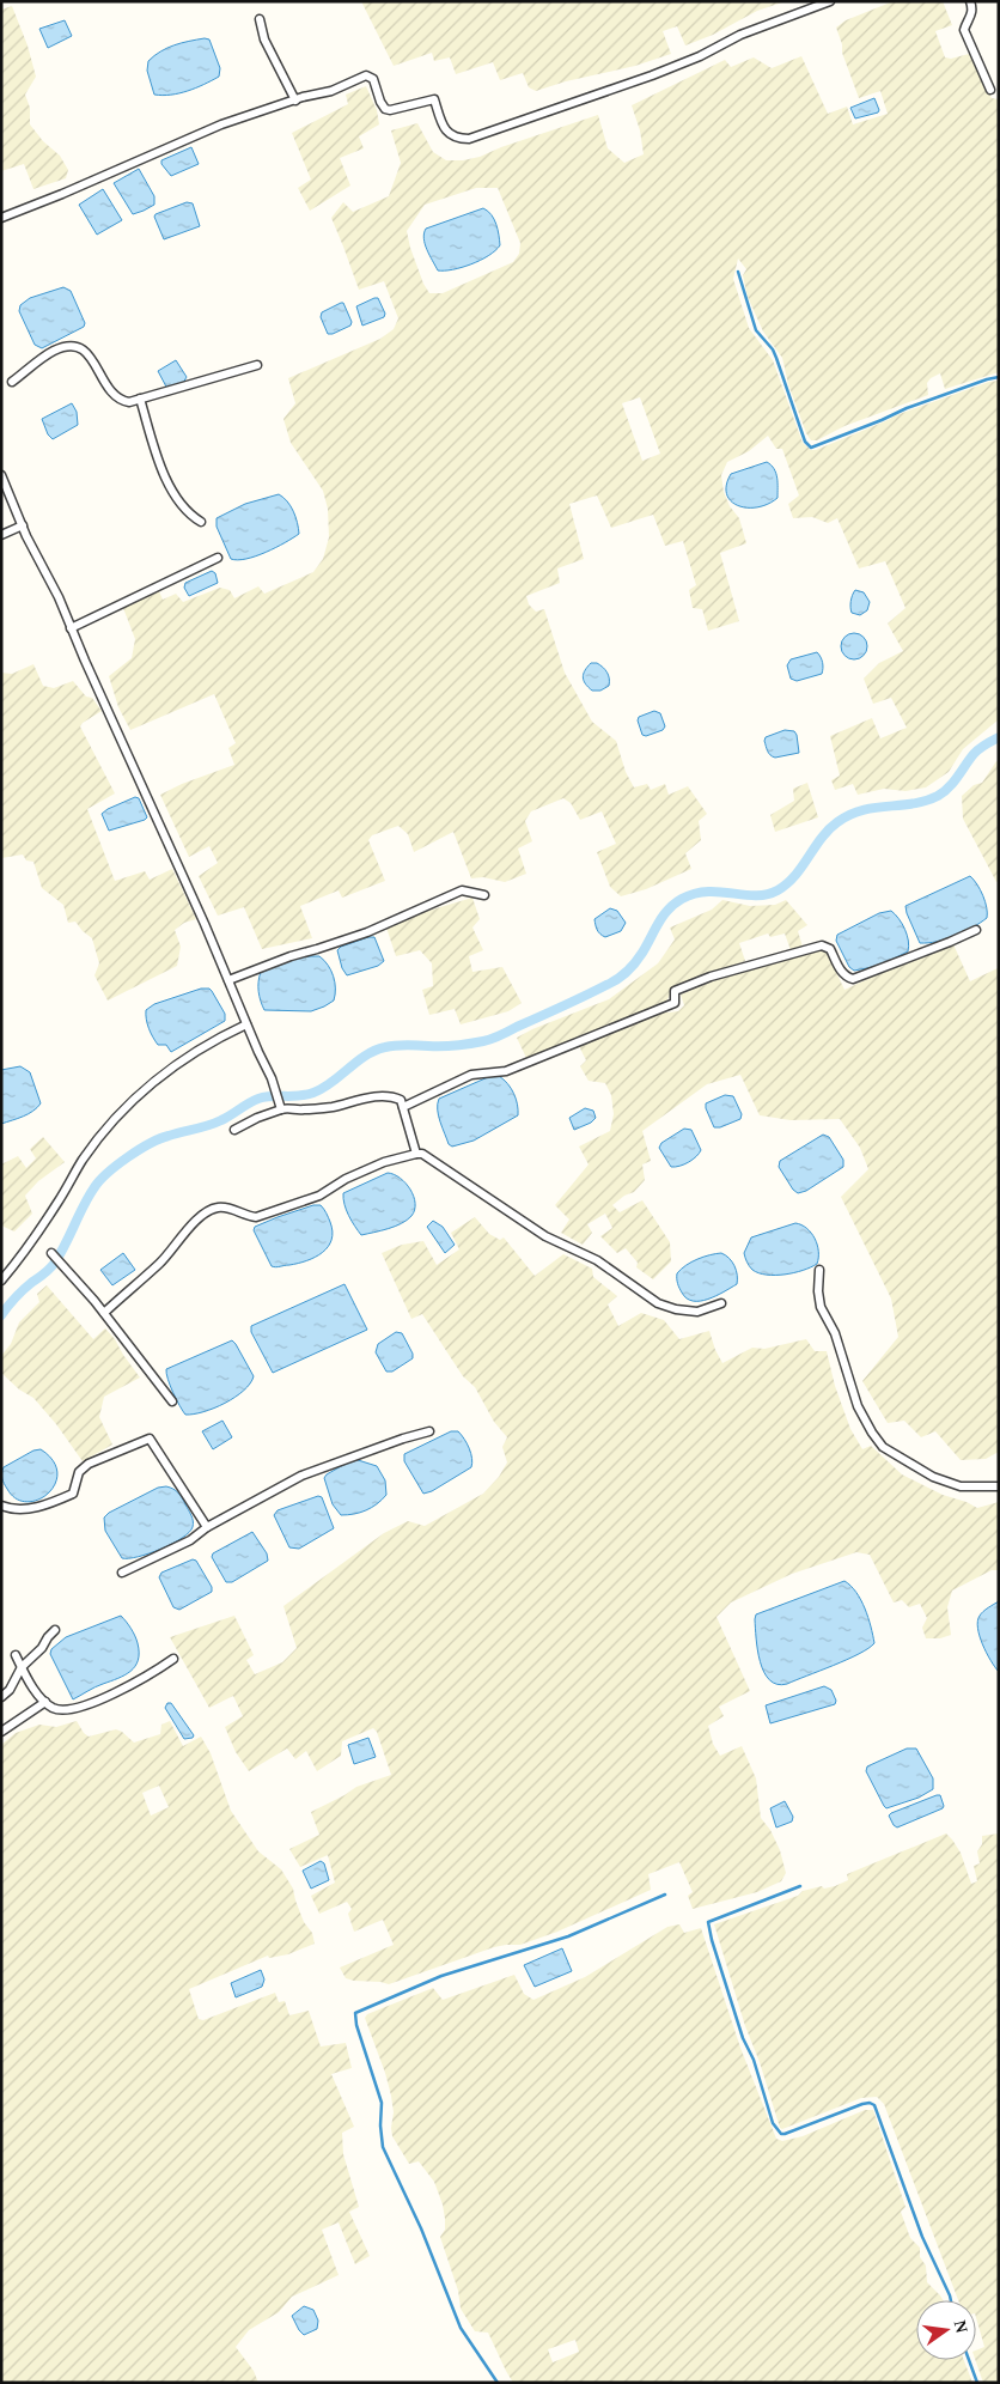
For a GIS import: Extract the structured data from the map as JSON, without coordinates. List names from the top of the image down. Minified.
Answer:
{"north":"right"}
